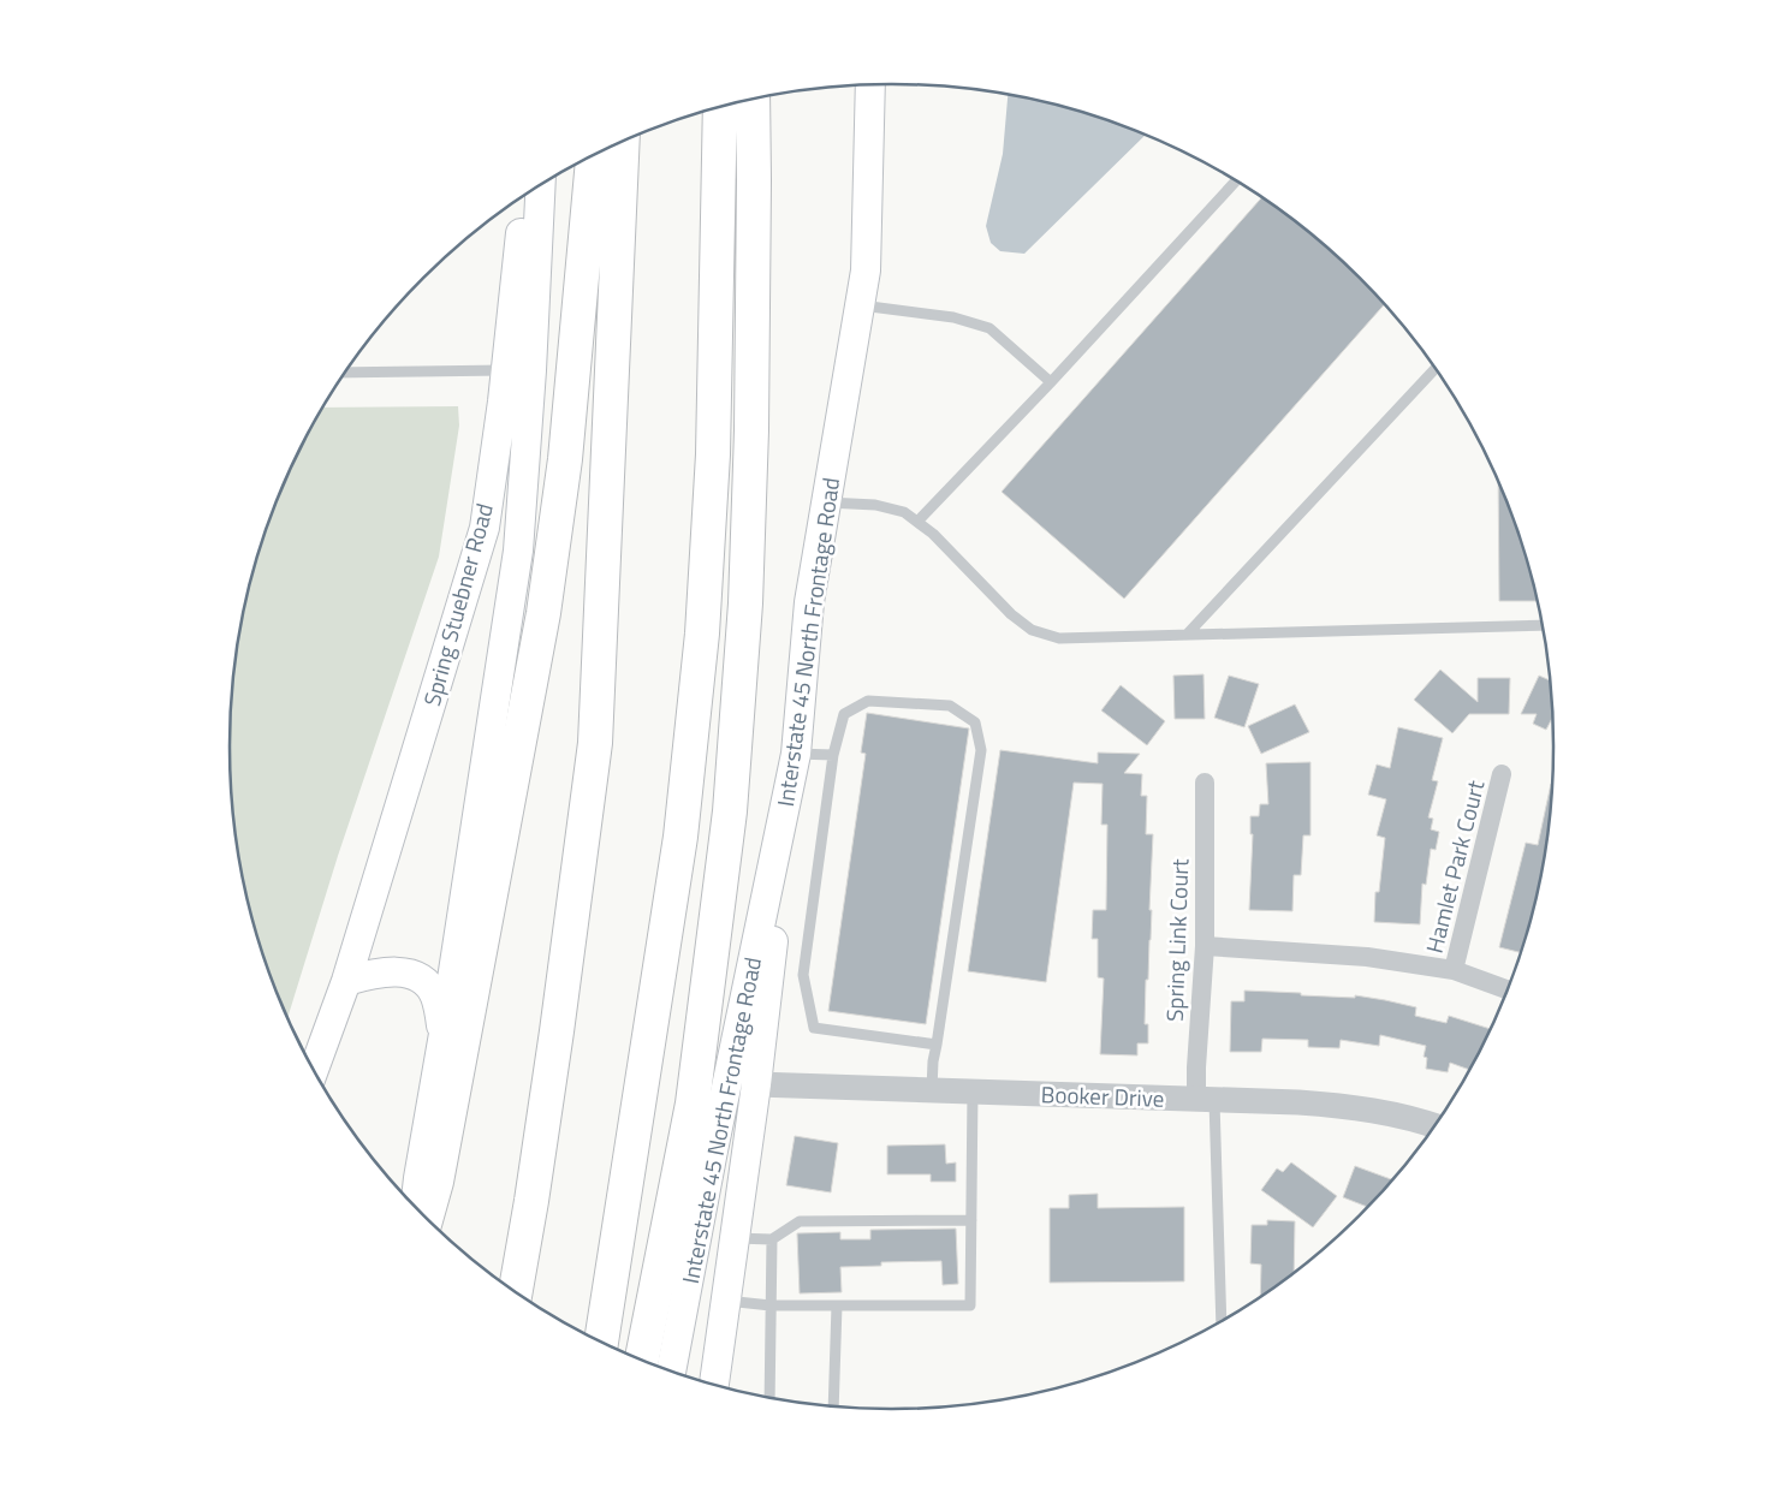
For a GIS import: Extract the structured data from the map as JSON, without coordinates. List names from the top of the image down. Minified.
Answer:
{"streets":{"main road":["Spring Stuebner Road","Interstate 45 North Frontage Road"],"street":["Hamlet Park Court","Spring Link Court","Booker Drive"]},"crossings":[["Spring Link Court","Booker Drive"]]}
